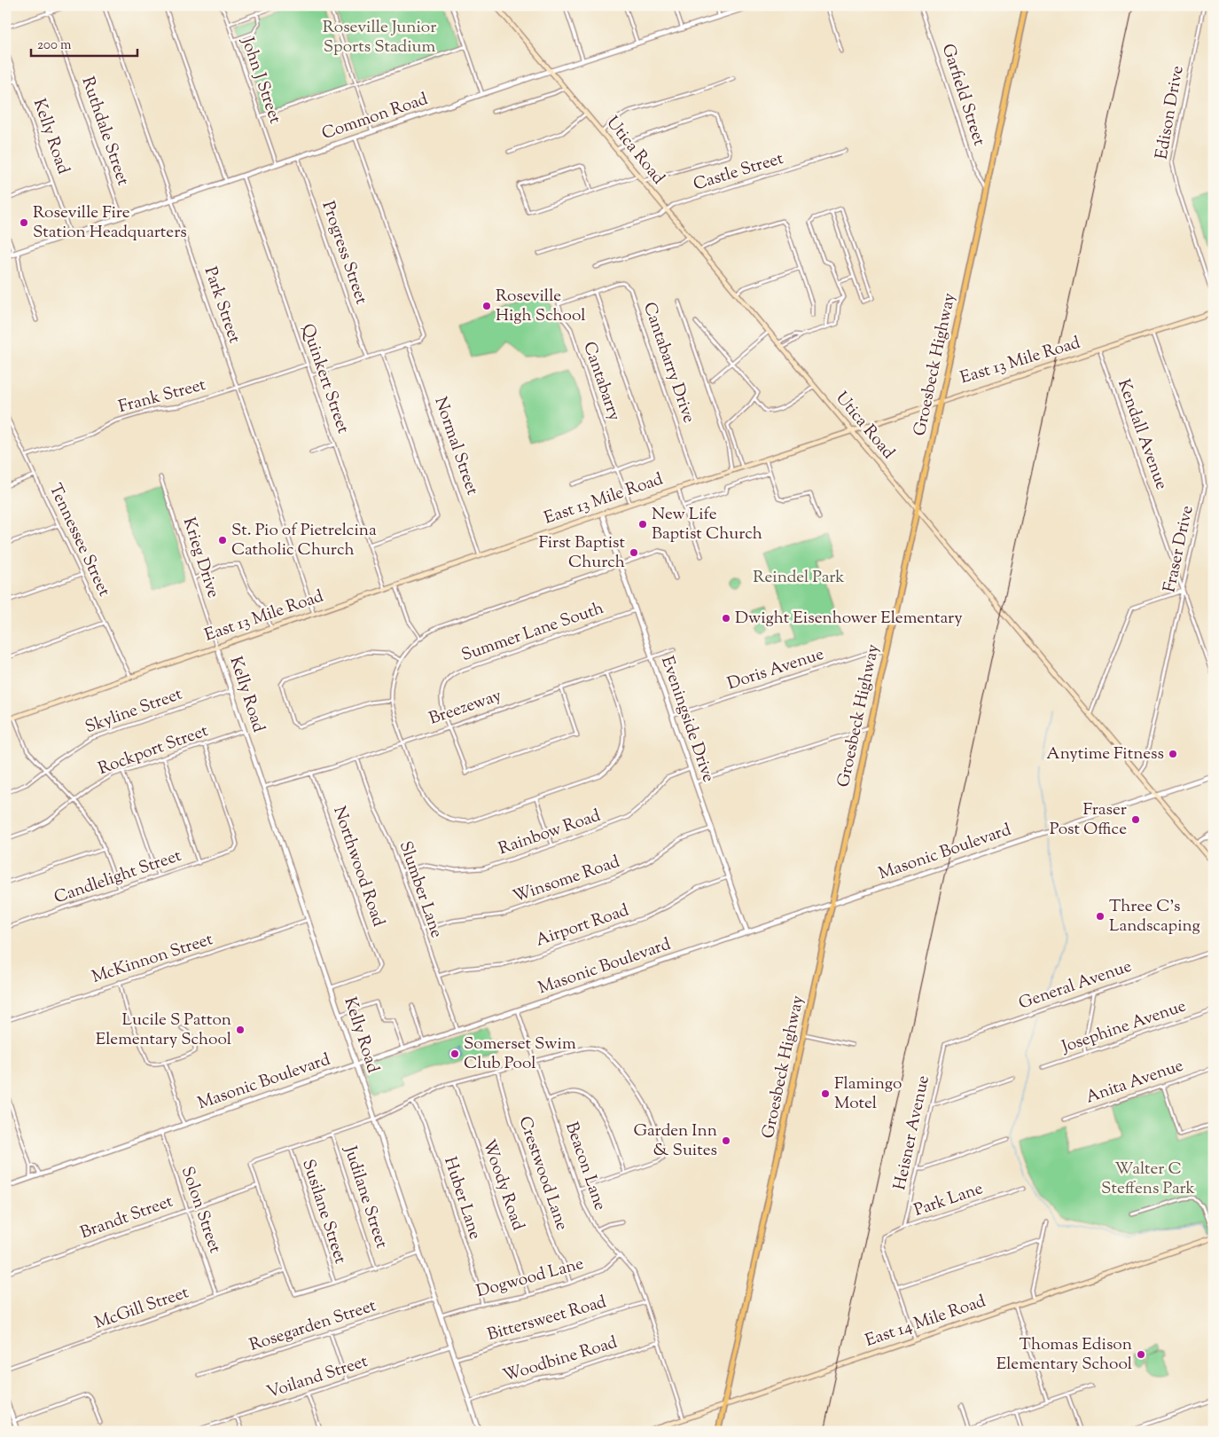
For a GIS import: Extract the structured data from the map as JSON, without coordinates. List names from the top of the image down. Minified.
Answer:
{"streets":{"main road":["Utica Road","East 13 Mile Road","Groesbeck Highway","East 14 Mile Road"],"street":["John J Street","Garfield Street","Edison Drive","Common Road","Ruthdale Street","Kelly Road","Castle Street","Progress Street","Park Street","Cantabarry Drive","Quinkert Street","Cantabarry","Frank Street","Kendall Avenue","Normal Street","Tennessee Street","Fraser Drive","Krieg Drive","Summer Lane South","Doris Avenue","Breezeway","Skyline Street","Eveningside Drive","Rockport Street","Rainbow Road","Masonic Boulevard","Northwood Road","Candlelight Street","Winsome Road","Slumber Lane","Airport Road","McKinnon Street","General Avenue","Josephine Avenue","Anita Avenue","Heisner Avenue","Beacon Lane","Crestwood Lane","Woody Road","Judilane Street","Huber Lane","Park Lane","Solon Street","Susilane Street","Brandt Street","Dogwood Lane","McGill Street","Bittersweet Road","Rosegarden Street","Woodbine Road","Voiland Street"]},"crossings":[["John J Street","Common Road"],["Garfield Street","Groesbeck Highway"],["Common Road","Ruthdale Street"],["Common Road","Kelly Road"],["Common Road","Utica Road"],["Common Road","Progress Street"],["Common Road","Park Street"],["Common Road","Quinkert Street"],["Kelly Road","East 13 Mile Road"],["Kelly Road","Krieg Drive"],["Kelly Road","Breezeway"],["Kelly Road","Skyline Street"],["Kelly Road","Rockport Street"],["Kelly Road","Masonic Boulevard"],["Kelly Road","Northwood Road"],["Kelly Road","McKinnon Street"],["Kelly Road","Dogwood Lane"],["Kelly Road","Bittersweet Road"],["Kelly Road","Rosegarden Street"],["Kelly Road","Woodbine Road"],["Kelly Road","Voiland Street"],["Utica Road","Castle Street"],["Utica Road","East 13 Mile Road"],["Utica Road","Groesbeck Highway"],["Utica Road","Fraser Drive"],["Utica Road","Masonic Boulevard"],["Park Street","East 13 Mile Road"],["Park Street","Frank Street"],["East 13 Mile Road","Cantabarry Drive"],["East 13 Mile Road","Groesbeck Highway"],["East 13 Mile Road","Quinkert Street"],["East 13 Mile Road","Cantabarry"],["East 13 Mile Road","Kendall Avenue"],["East 13 Mile Road","Normal Street"],["East 13 Mile Road","Tennessee Street"],["East 13 Mile Road","Fraser Drive"],["East 13 Mile Road","Krieg Drive"],["East 13 Mile Road","Eveningside Drive"],["Cantabarry Drive","Cantabarry"],["Groesbeck Highway","Doris Avenue"],["Groesbeck Highway","Masonic Boulevard"],["Groesbeck Highway","East 14 Mile Road"],["Quinkert Street","Frank Street"],["Frank Street","Tennessee Street"],["Kendall Avenue","Fraser Drive"],["Summer Lane South","Breezeway"],["Summer Lane South","Eveningside Drive"],["Doris Avenue","Eveningside Drive"],["Breezeway","Eveningside Drive"],["Breezeway","Northwood Road"],["Breezeway","Slumber Lane"],["Eveningside Drive","Rainbow Road"],["Eveningside Drive","Masonic Boulevard"],["Eveningside Drive","Winsome Road"],["Eveningside Drive","Airport Road"],["Rockport Street","Candlelight Street"],["Rainbow Road","Slumber Lane"],["Masonic Boulevard","Slumber Lane"],["Masonic Boulevard","Beacon Lane"],["Masonic Boulevard","Solon Street"],["Winsome Road","Slumber Lane"],["Slumber Lane","Airport Road"],["General Avenue","Heisner Avenue"],["Heisner Avenue","Park Lane"],["Beacon Lane","Dogwood Lane"],["Beacon Lane","Bittersweet Road"],["Beacon Lane","East 14 Mile Road"],["Beacon Lane","Woodbine Road"],["Crestwood Lane","Dogwood Lane"],["Woody Road","Dogwood Lane"],["Huber Lane","Dogwood Lane"],["Solon Street","Brandt Street"],["Solon Street","McGill Street"]],"parks":["Roseville Junior Sports Stadium","Reindel Park","Walter C Steffens Park"],"places":["Roseville Fire Station Headquarters","Roseville High School","New Life Baptist Church","St. Pio of Pietrelcina Catholic Church","First Baptist Church","Dwight Eisenhower Elementary","Anytime Fitness","Fraser Post Office","Three C's Landscaping","Lucile S Patton Elementary School","Somerset Swim Club Pool","Flamingo Motel","Garden Inn & Suites","Thomas Edison Elementary School"],"scale_bar":"200 m"}
